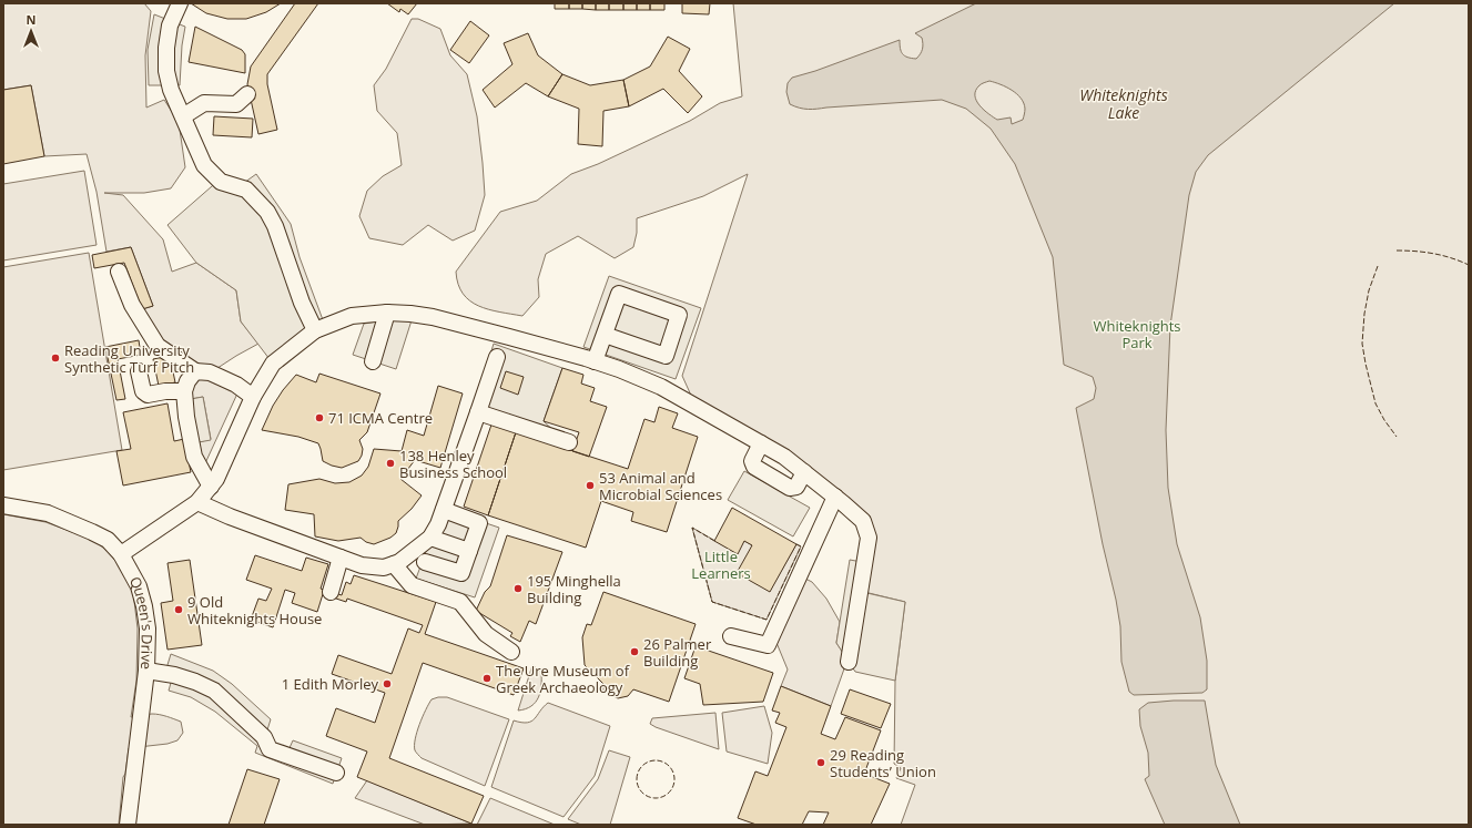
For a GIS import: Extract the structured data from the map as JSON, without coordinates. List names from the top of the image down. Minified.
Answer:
{"streets":{"street":["Queen's Drive"]},"water":["Whiteknights Lake"],"parks":["Whiteknights Park","Little Learners"],"places":["Reading University Synthetic Turf Pitch","71 ICMA Centre","138 Henley Business School","53 Animal and Microbial Sciences","195 Minghella Building","9 Old Whiteknights House","26 Palmer Building","The Ure Museum of Greek Archaeology","1 Edith Morley","29 Reading Students’ Union"],"north":"top"}
